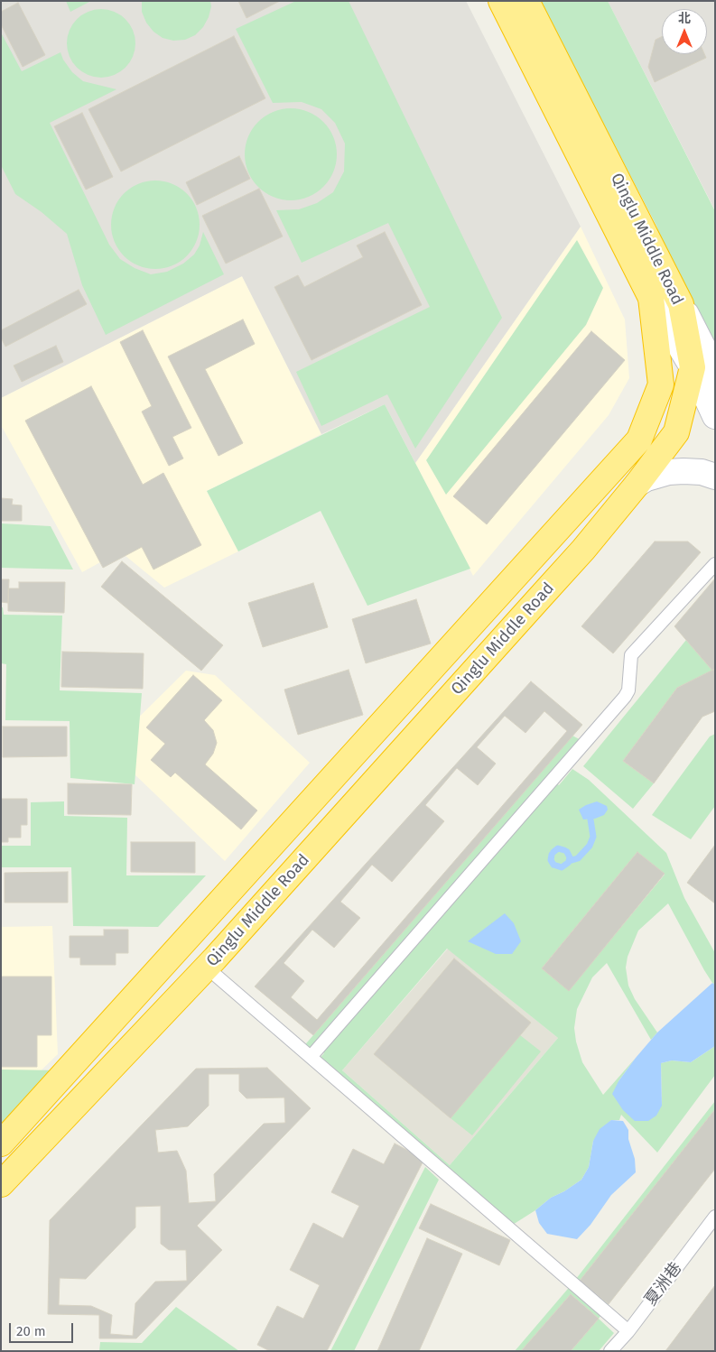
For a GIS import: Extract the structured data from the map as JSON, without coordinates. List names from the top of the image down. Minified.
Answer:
{"streets":{"highway":["Qinglu Middle Road"],"lane":["夏洲巷"]},"scale_bar":"20 m","north":"top"}
